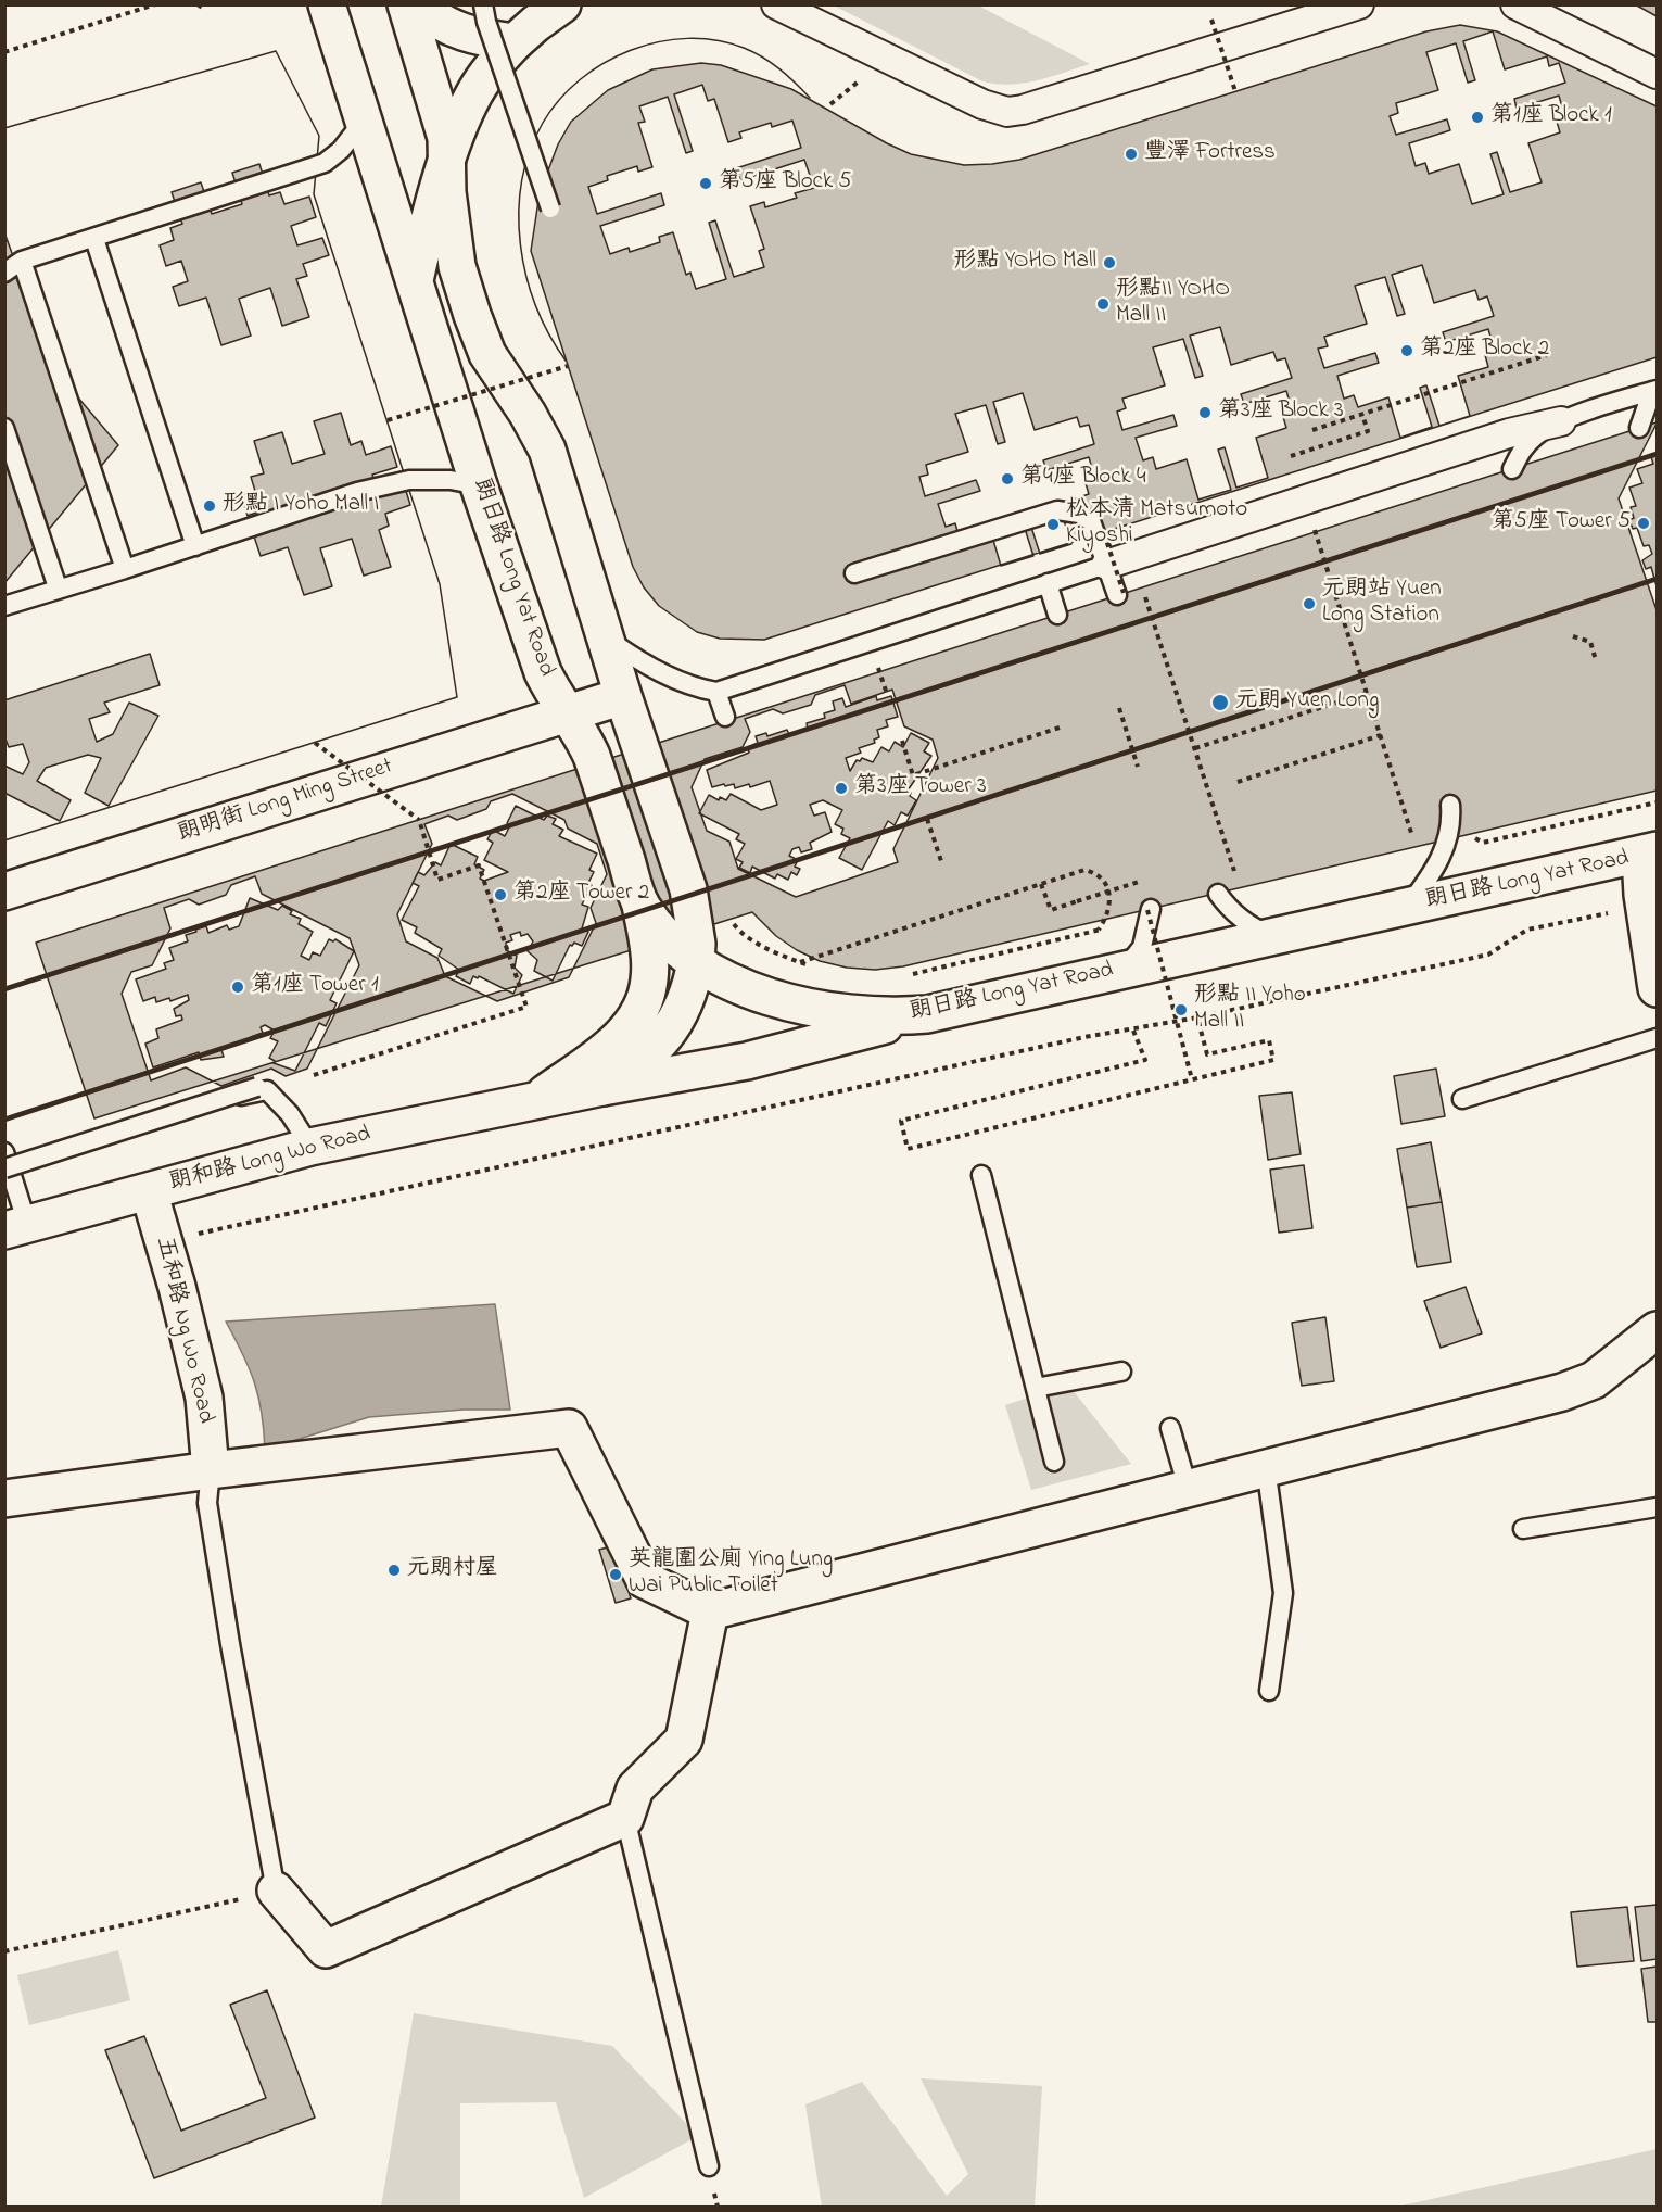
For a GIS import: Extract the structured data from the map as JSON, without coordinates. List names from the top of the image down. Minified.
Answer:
{"streets":{"street":["朗日路 Long Yat Road","朗明街 Long Ming Street","朗和路 Long Wo Road","五和路 Ng Wo Road"]},"crossings":[["朗日路 Long Yat Road","朗明街 Long Ming Street"],["朗日路 Long Yat Road","朗和路 Long Wo Road"],["朗明街 Long Ming Street","朗和路 Long Wo Road"],["朗和路 Long Wo Road","五和路 Ng Wo Road"]],"places":["第1座 Block 1","豐澤 Fortress","第5座 Block 5","形點 YOHO Mall","形點II YOHO Mall II","第2座 Block 2","第3座 Block 3","第4座 Block 4","形點 I Yoho Mall I","第5座 Tower 5","松本清 Matsumoto Kiyoshi","元朗站 Yuen Long Station","元朗 Yuen Long","第3座 Tower 3","第2座 Tower 2","第1座 Tower 1","形點 II Yoho Mall II","元朗村屋","英龍圍公廁 Ying Lung Wai Public Toilet"]}
